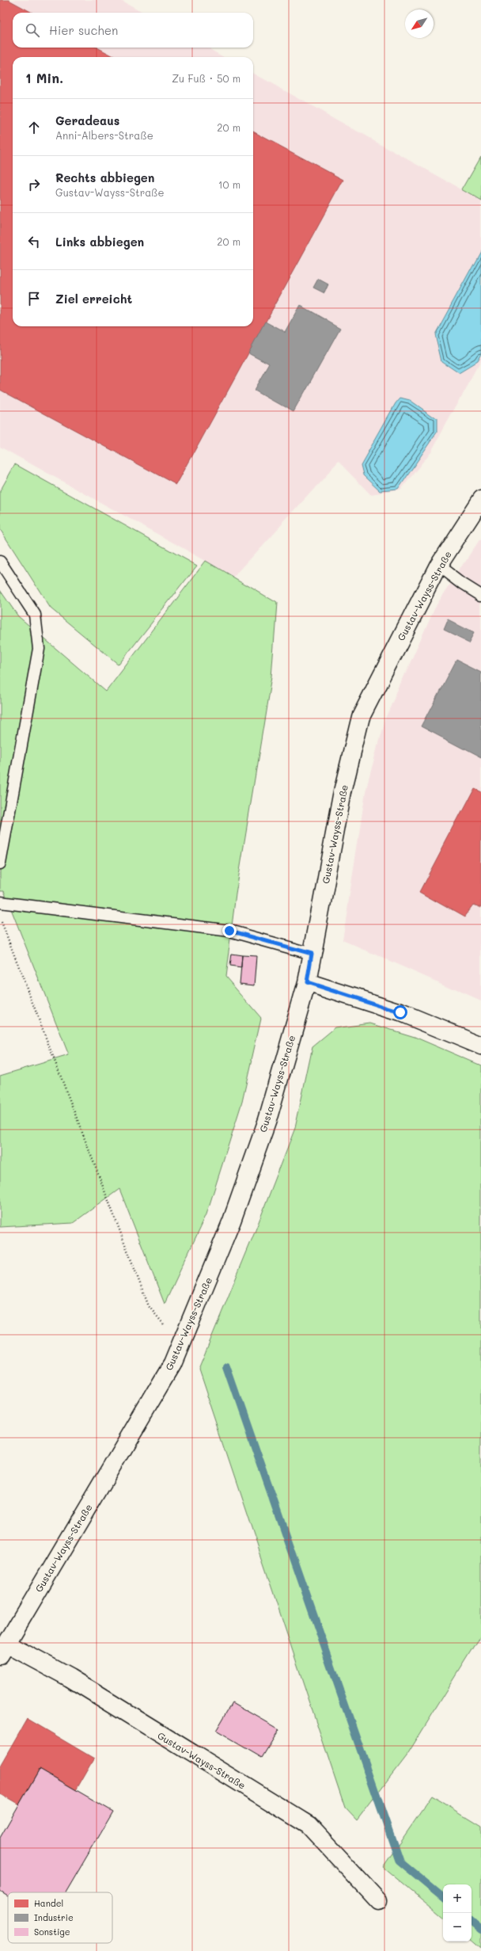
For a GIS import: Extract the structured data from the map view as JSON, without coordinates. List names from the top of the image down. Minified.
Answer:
{"streets":{"street":["Gustav-Wayss-Straße"]},"legend":["Handel","Industrie","Sonstige"],"north":"bottom left","page":{"search":"Hier suchen","heading":["1 Min.","Zu Fuß · 50 m"],"list":[["Geradeaus","Anni-Albers-Straße","20 m"],["Rechts abbiegen","Gustav-Wayss-Straße","10 m"],["Links abbiegen","20 m"],"Ziel erreicht"],"map_buttons":["+","−"]}}
